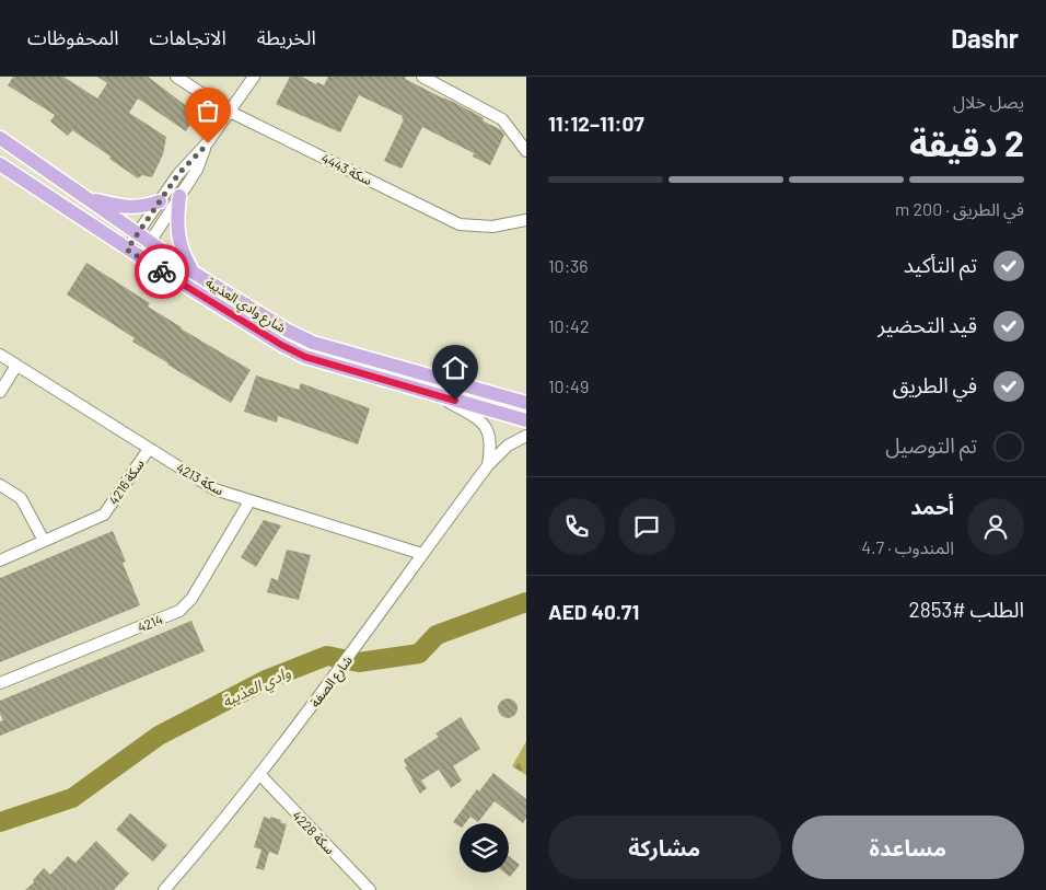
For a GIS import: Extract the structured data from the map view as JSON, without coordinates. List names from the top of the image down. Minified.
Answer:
{"streets":{"main road":["شارع وادي العذيبة"],"street":["سكة 4443","سكة 4213","سكة 4216","4214","شارع الصفة","سكة 4228"]},"crossings":[["سكة 4213","سكة 4216"],["سكة 4213","4214"],["سكة 4213","شارع الصفة"],["شارع الصفة","سكة 4228"]],"water":["وادي العذيبة"],"page":{"header":"Dashr","nav":["الخريطة","الاتجاهات","المحفوظات"],"heading":["2 دقيقة","يصل خلال","11:07–11:12"],"panel":["أحمد","المندوب · 4.7","الطلب #2853","AED 40.71"],"bar":"في الطريق · 200 m","list":[["تم التأكيد","10:36"],["قيد التحضير","10:42"],["في الطريق","10:49"],"تم التوصيل"],"buttons":["مساعدة","مشاركة"]}}
